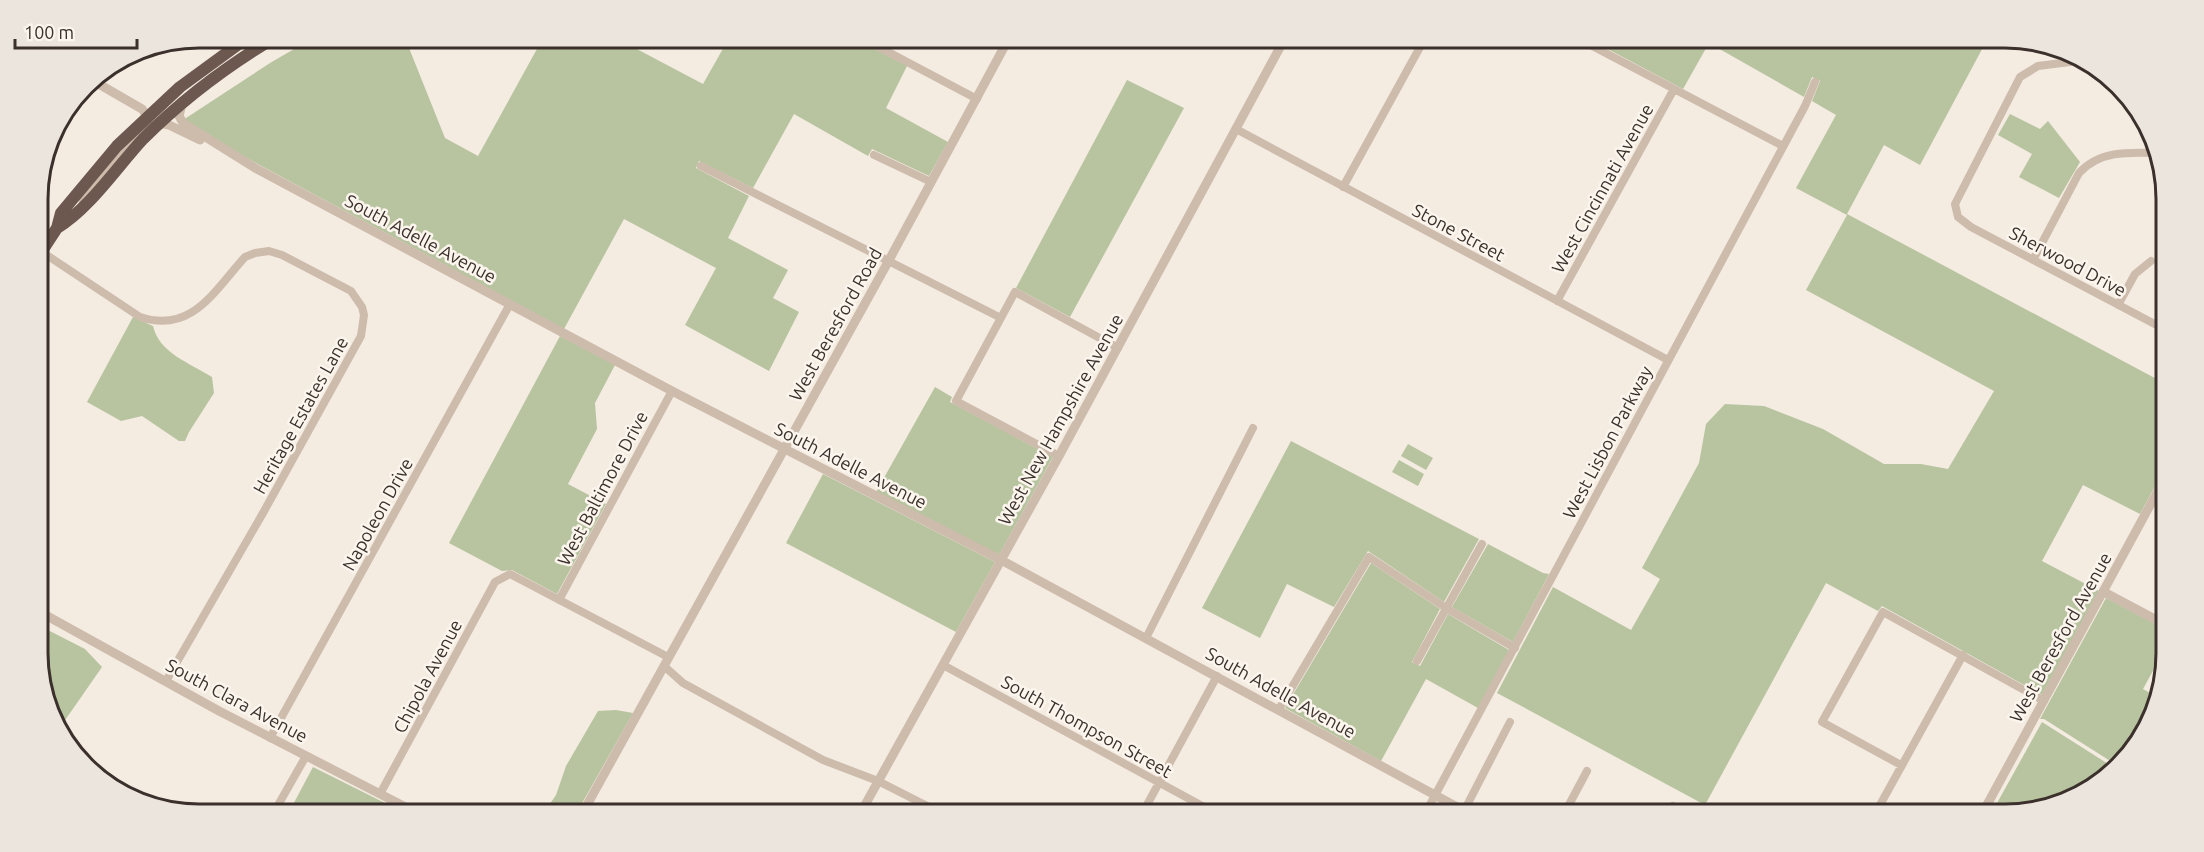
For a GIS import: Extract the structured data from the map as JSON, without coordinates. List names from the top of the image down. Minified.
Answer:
{"streets":{"street":["West Cincinnati Avenue","Stone Street","South Adelle Avenue","Sherwood Drive","West Beresford Road","Heritage Estates Lane","West New Hampshire Avenue","West Lisbon Parkway","West Baltimore Drive","Napoleon Drive","West Beresford Avenue","Chipola Avenue","South Clara Avenue","South Thompson Street"]},"crossings":[["West Cincinnati Avenue","Stone Street"],["Stone Street","West New Hampshire Avenue"],["Stone Street","West Lisbon Parkway"],["South Adelle Avenue","West Beresford Road"],["South Adelle Avenue","West New Hampshire Avenue"],["South Adelle Avenue","West Lisbon Parkway"],["South Adelle Avenue","West Baltimore Drive"],["South Adelle Avenue","Napoleon Drive"],["Heritage Estates Lane","South Clara Avenue"],["West New Hampshire Avenue","South Thompson Street"],["West Baltimore Drive","Chipola Avenue"],["Napoleon Drive","South Clara Avenue"],["Chipola Avenue","South Clara Avenue"]],"scale_bar":"100 m"}
